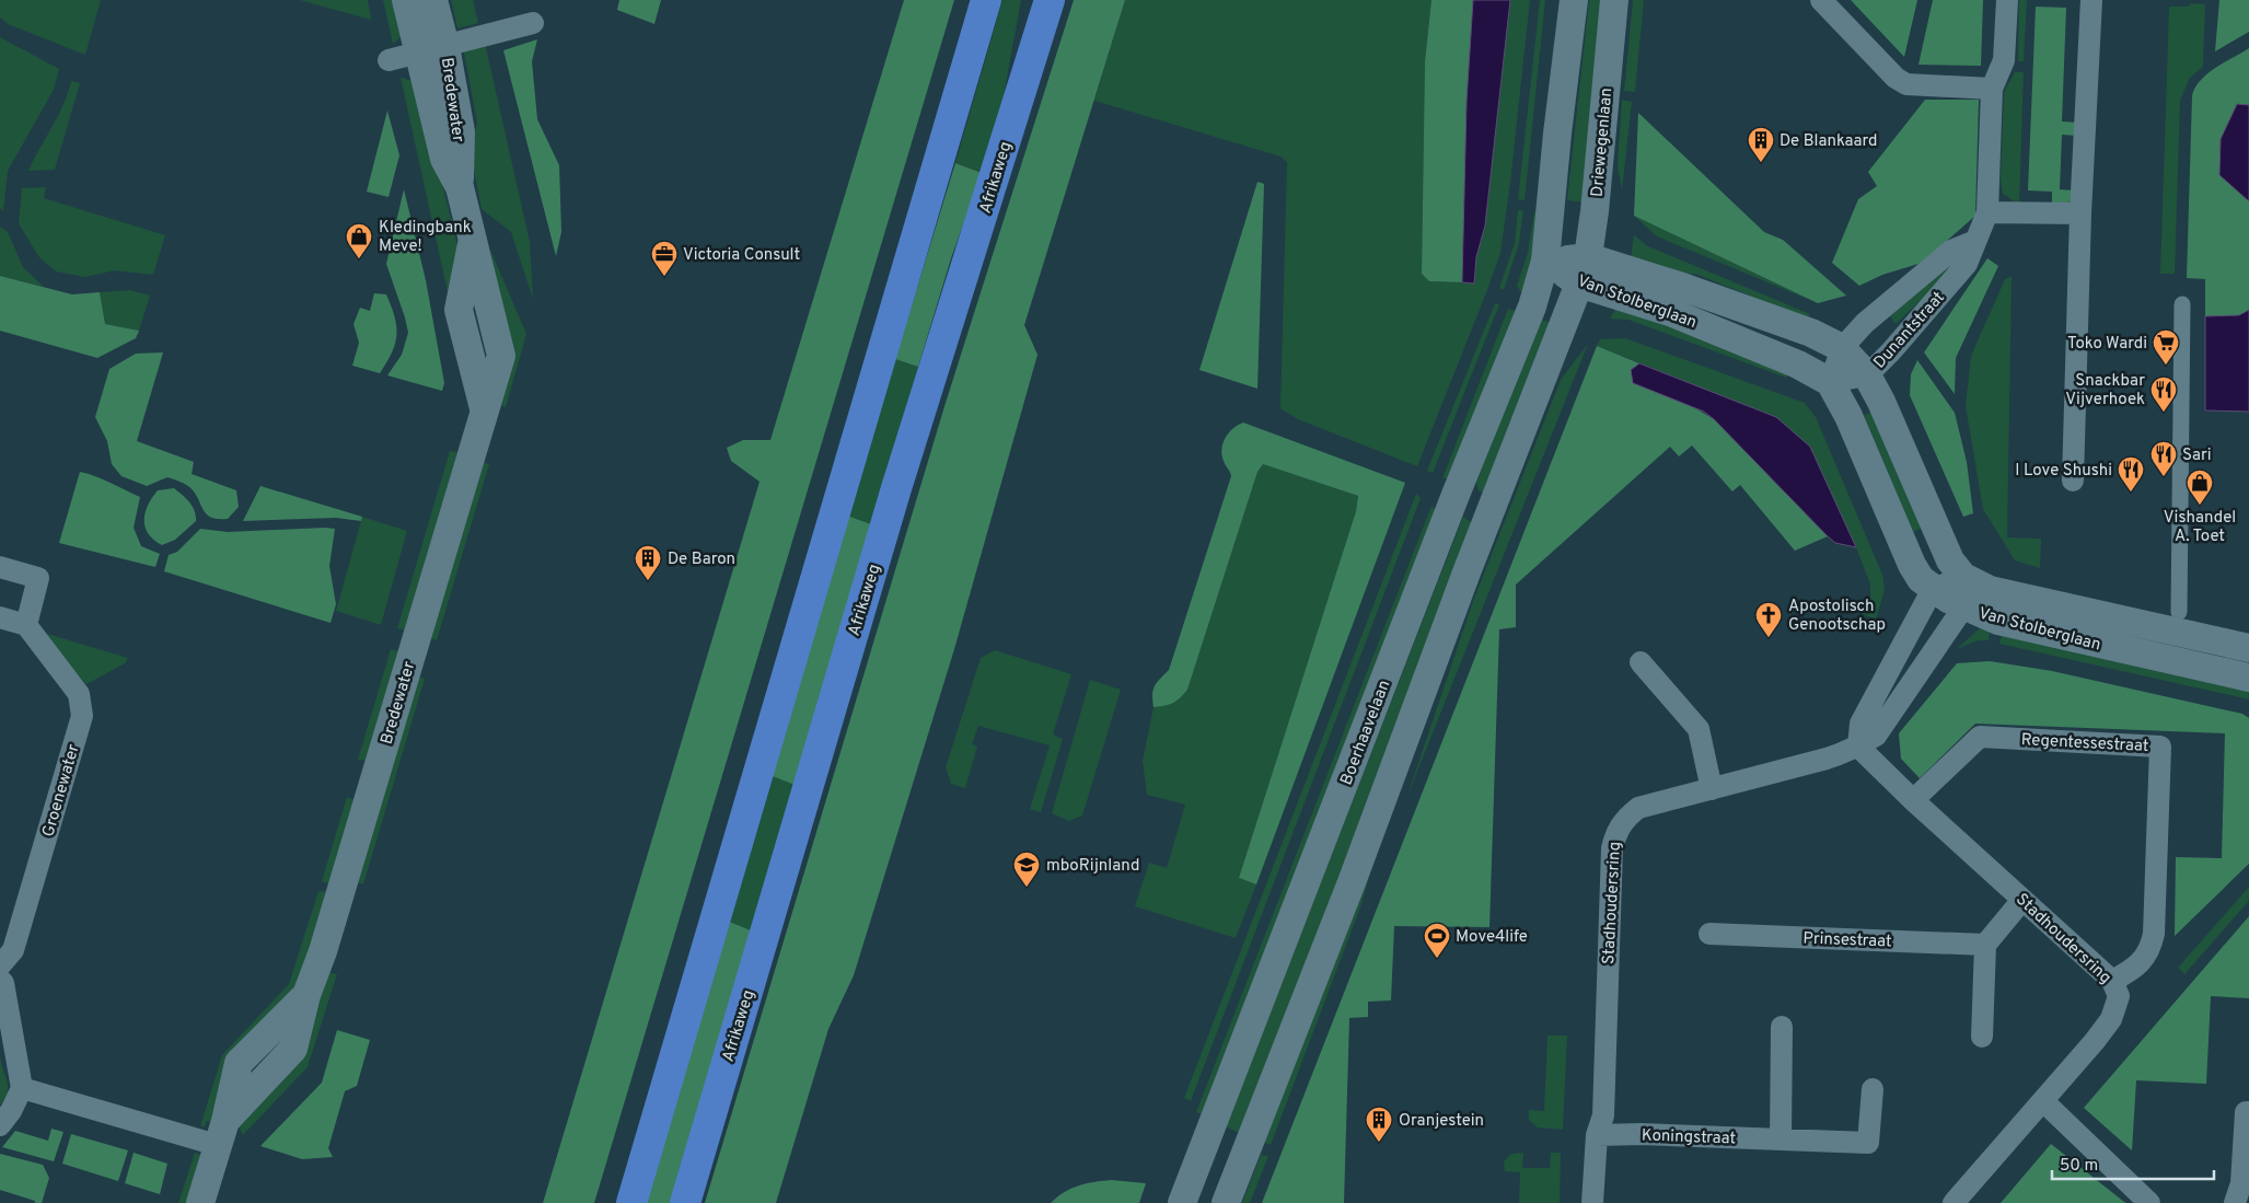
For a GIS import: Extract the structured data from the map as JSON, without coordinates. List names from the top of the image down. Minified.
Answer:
{"streets":{"main road":["Afrikaweg"],"street":["Bredewater","Driewegenlaan","Van Stolberglaan","Dunantstraat","Boerhaavelaan","Regentessestraat","Groenewater","Stadhoudersring","Prinsestraat","Koningstraat"]},"crossings":[["Driewegenlaan","Van Stolberglaan"],["Van Stolberglaan","Dunantstraat"],["Van Stolberglaan","Boerhaavelaan"],["Van Stolberglaan","Stadhoudersring"],["Regentessestraat","Stadhoudersring"],["Stadhoudersring","Koningstraat"]],"places":{"building":["De Blankaard","De Baron","Oranjestein"],"shop":["Kledingbank Meve!","Vishandel A. Toet"],"office":["Victoria Consult"],"supermarket":["Toko Wardi"],"restaurant":["Snackbar Vijverhoek","Sari","I Love Shushi"],"church":["Apostolisch Genootschap"],"school or university":["mboRijnland"],"sports":["Move4life"]},"scale_bar":"50 m"}
